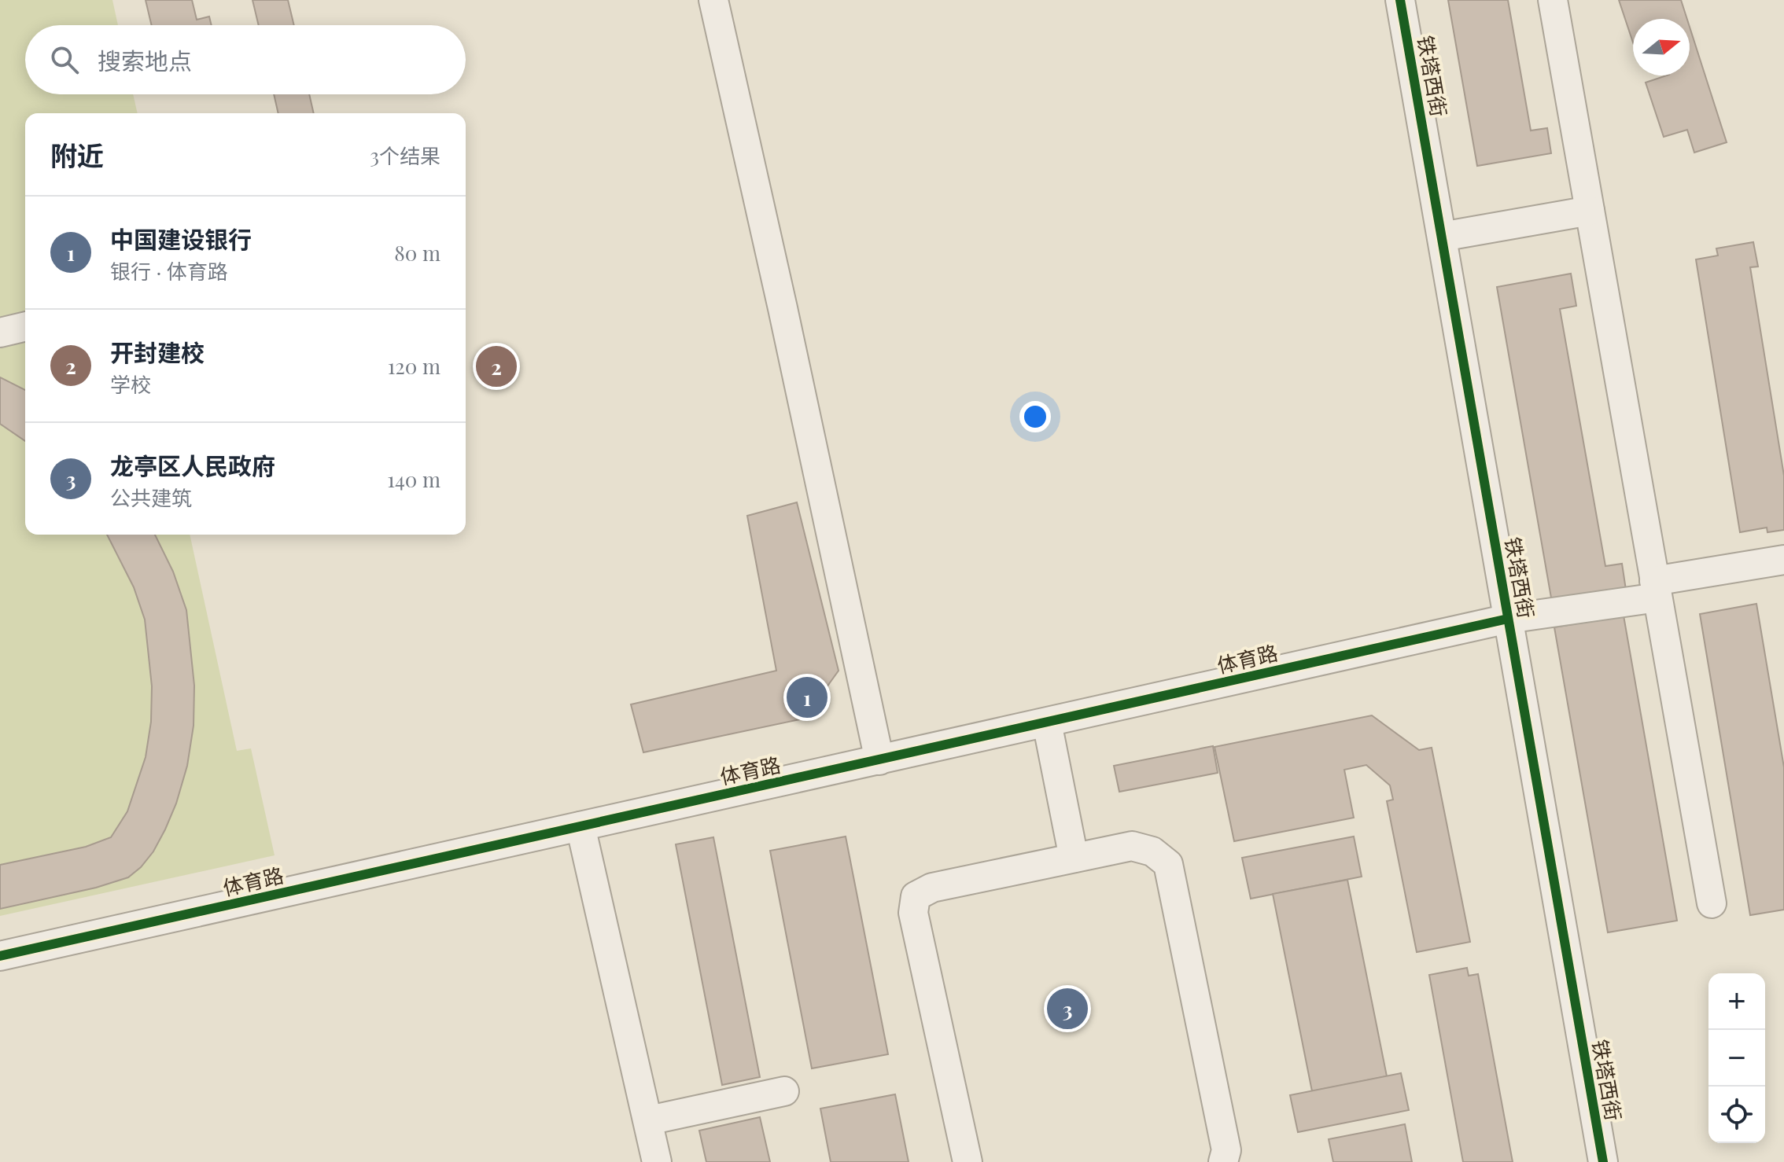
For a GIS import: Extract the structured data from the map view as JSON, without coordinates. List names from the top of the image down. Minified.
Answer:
{"streets":{"street":["铁塔西街","体育路"]},"crossings":[["铁塔西街","体育路"]],"north":"right","page":{"search":"搜索地点","heading":["附近","3个结果"],"list":[{"mark":"1","name":"中国建设银行","note":"银行 · 体育路","value":"80 m"},{"mark":"2","name":"开封建校","note":"学校","value":"120 m"},{"mark":"3","name":"龙亭区人民政府","note":"公共建筑","value":"140 m"}],"pins":["2","1","3"],"map_buttons":["+","−"]}}
